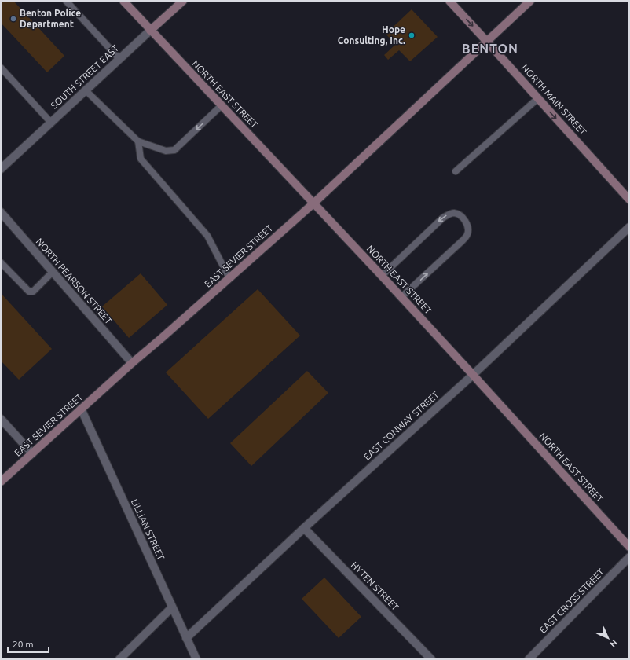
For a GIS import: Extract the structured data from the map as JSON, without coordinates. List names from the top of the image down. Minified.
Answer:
{"streets":{"main road":["SOUTH STREET EAST","NORTH EAST STREET","NORTH MAIN STREET","EAST SEVIER STREET"],"street":["NORTH PEARSON STREET","EAST CONWAY STREET","LILLIAN STREET","HYTEN STREET","EAST CROSS STREET"]},"crossings":[["SOUTH STREET EAST","NORTH EAST STREET"],["NORTH EAST STREET","EAST SEVIER STREET"],["NORTH EAST STREET","EAST CONWAY STREET"],["NORTH MAIN STREET","EAST SEVIER STREET"],["EAST SEVIER STREET","NORTH PEARSON STREET"],["EAST SEVIER STREET","LILLIAN STREET"],["EAST CONWAY STREET","LILLIAN STREET"],["EAST CONWAY STREET","HYTEN STREET"]],"one_way":["NORTH MAIN STREET"],"districts":["BENTON"],"places":["Benton Police Department","Hope Consulting, Inc."],"scale_bar":"20 m","north":"bottom right"}
